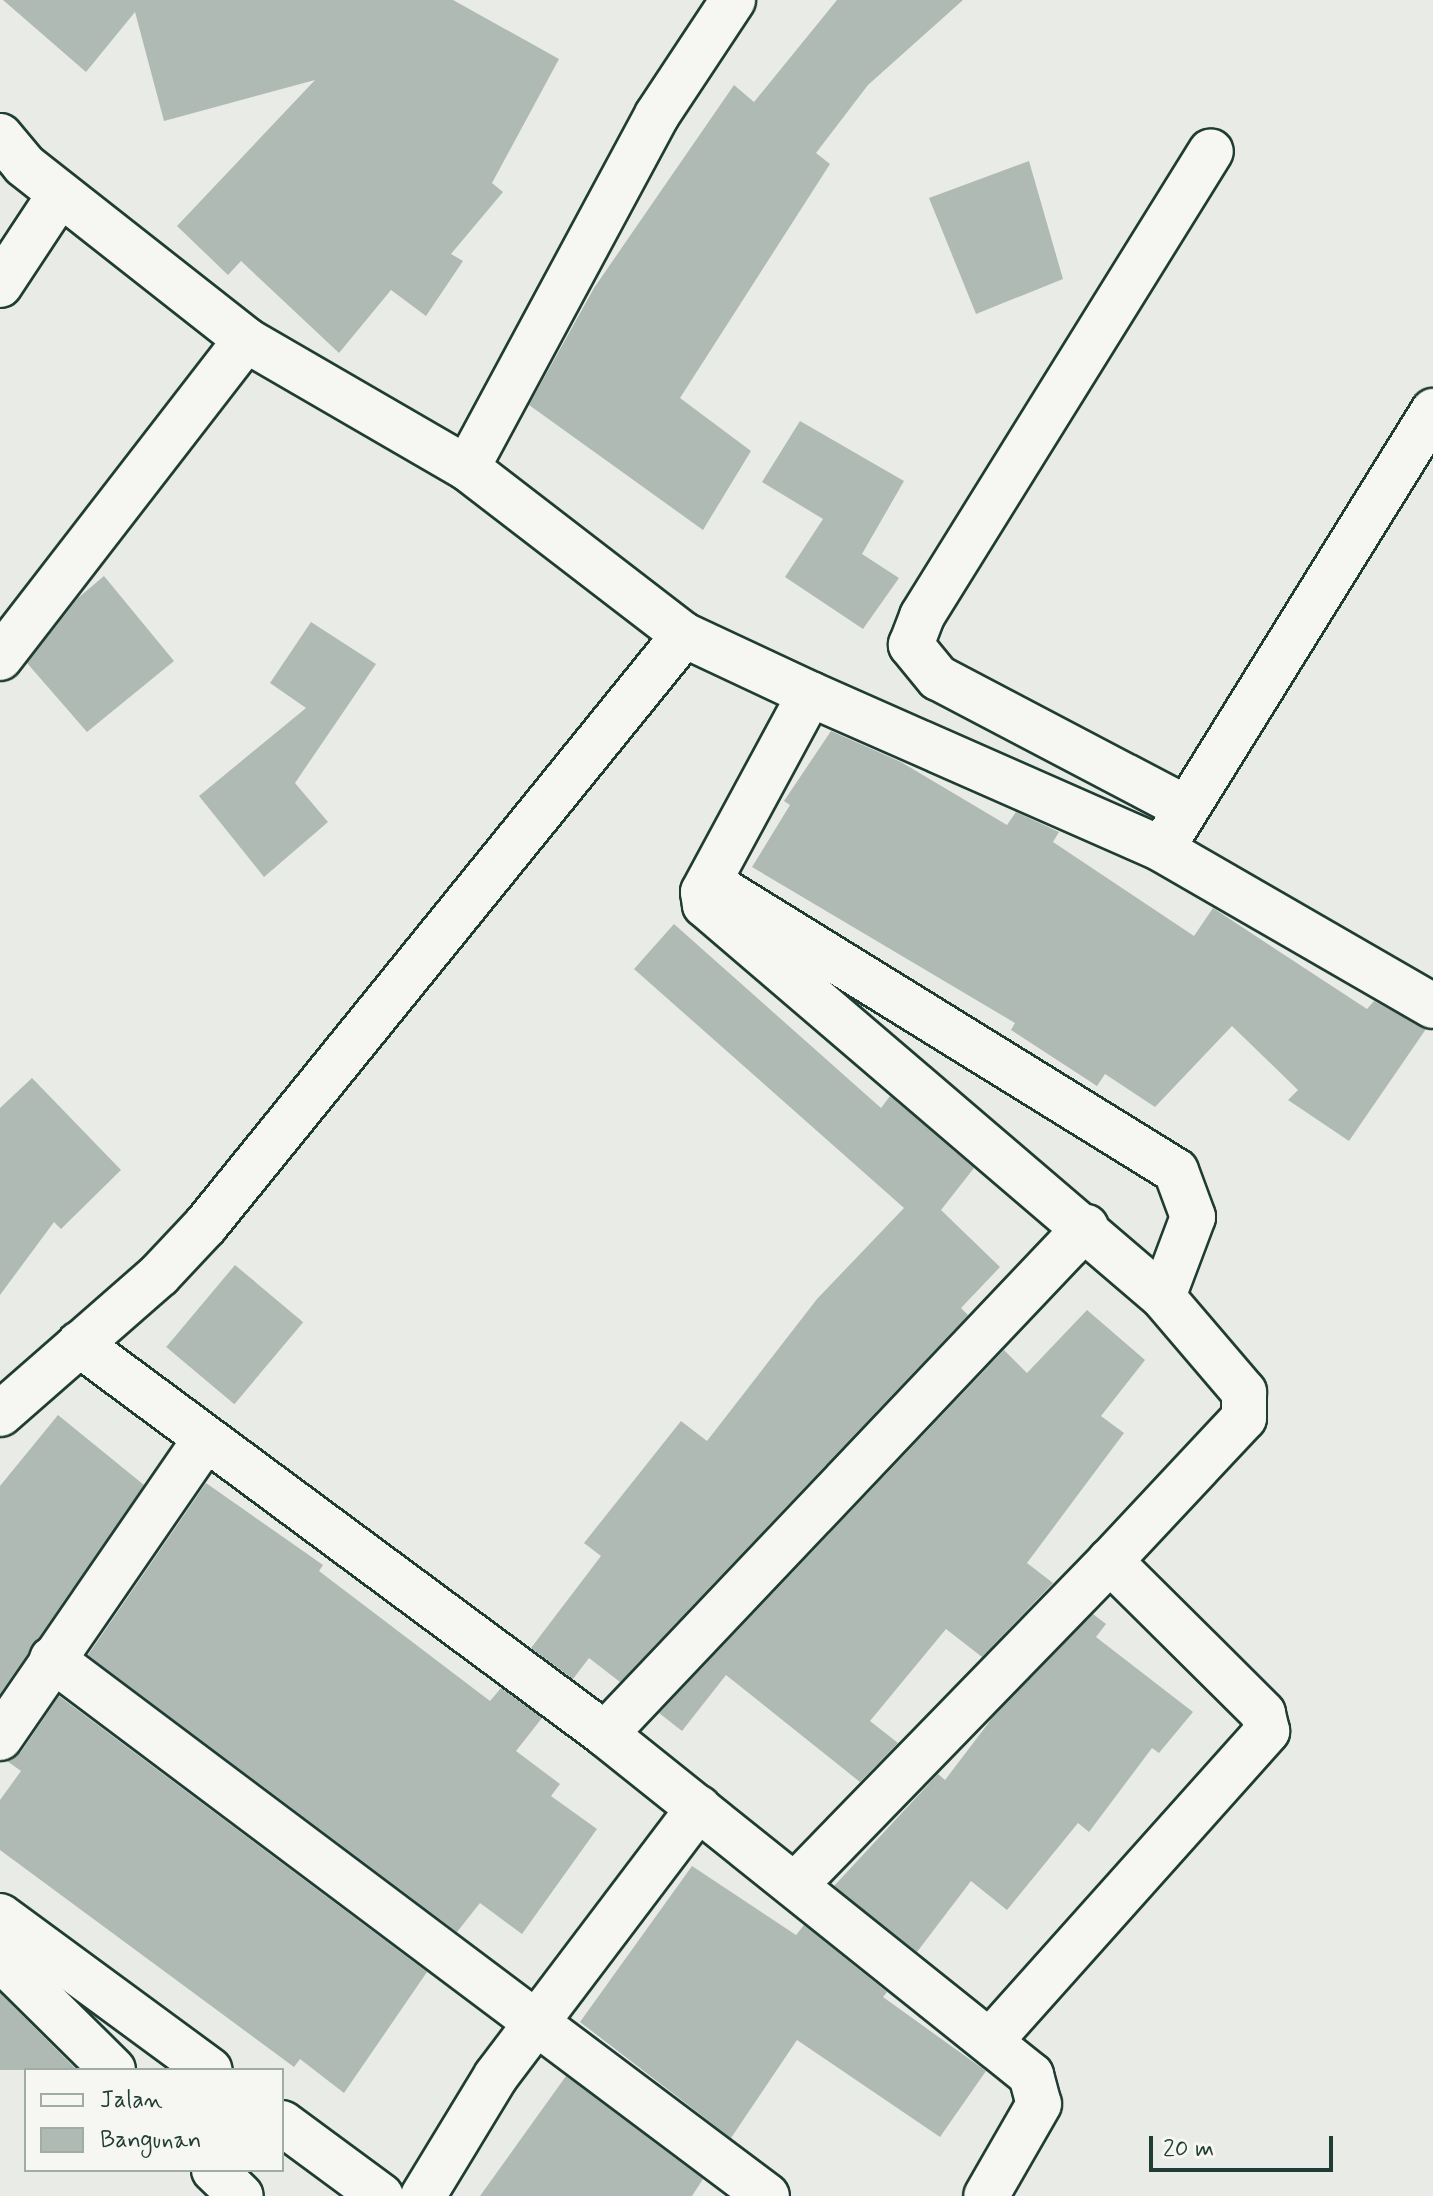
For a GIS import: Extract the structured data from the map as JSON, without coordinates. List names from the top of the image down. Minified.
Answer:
{"legend":["Jalan","Bangunan"],"scale_bar":"20 m"}
